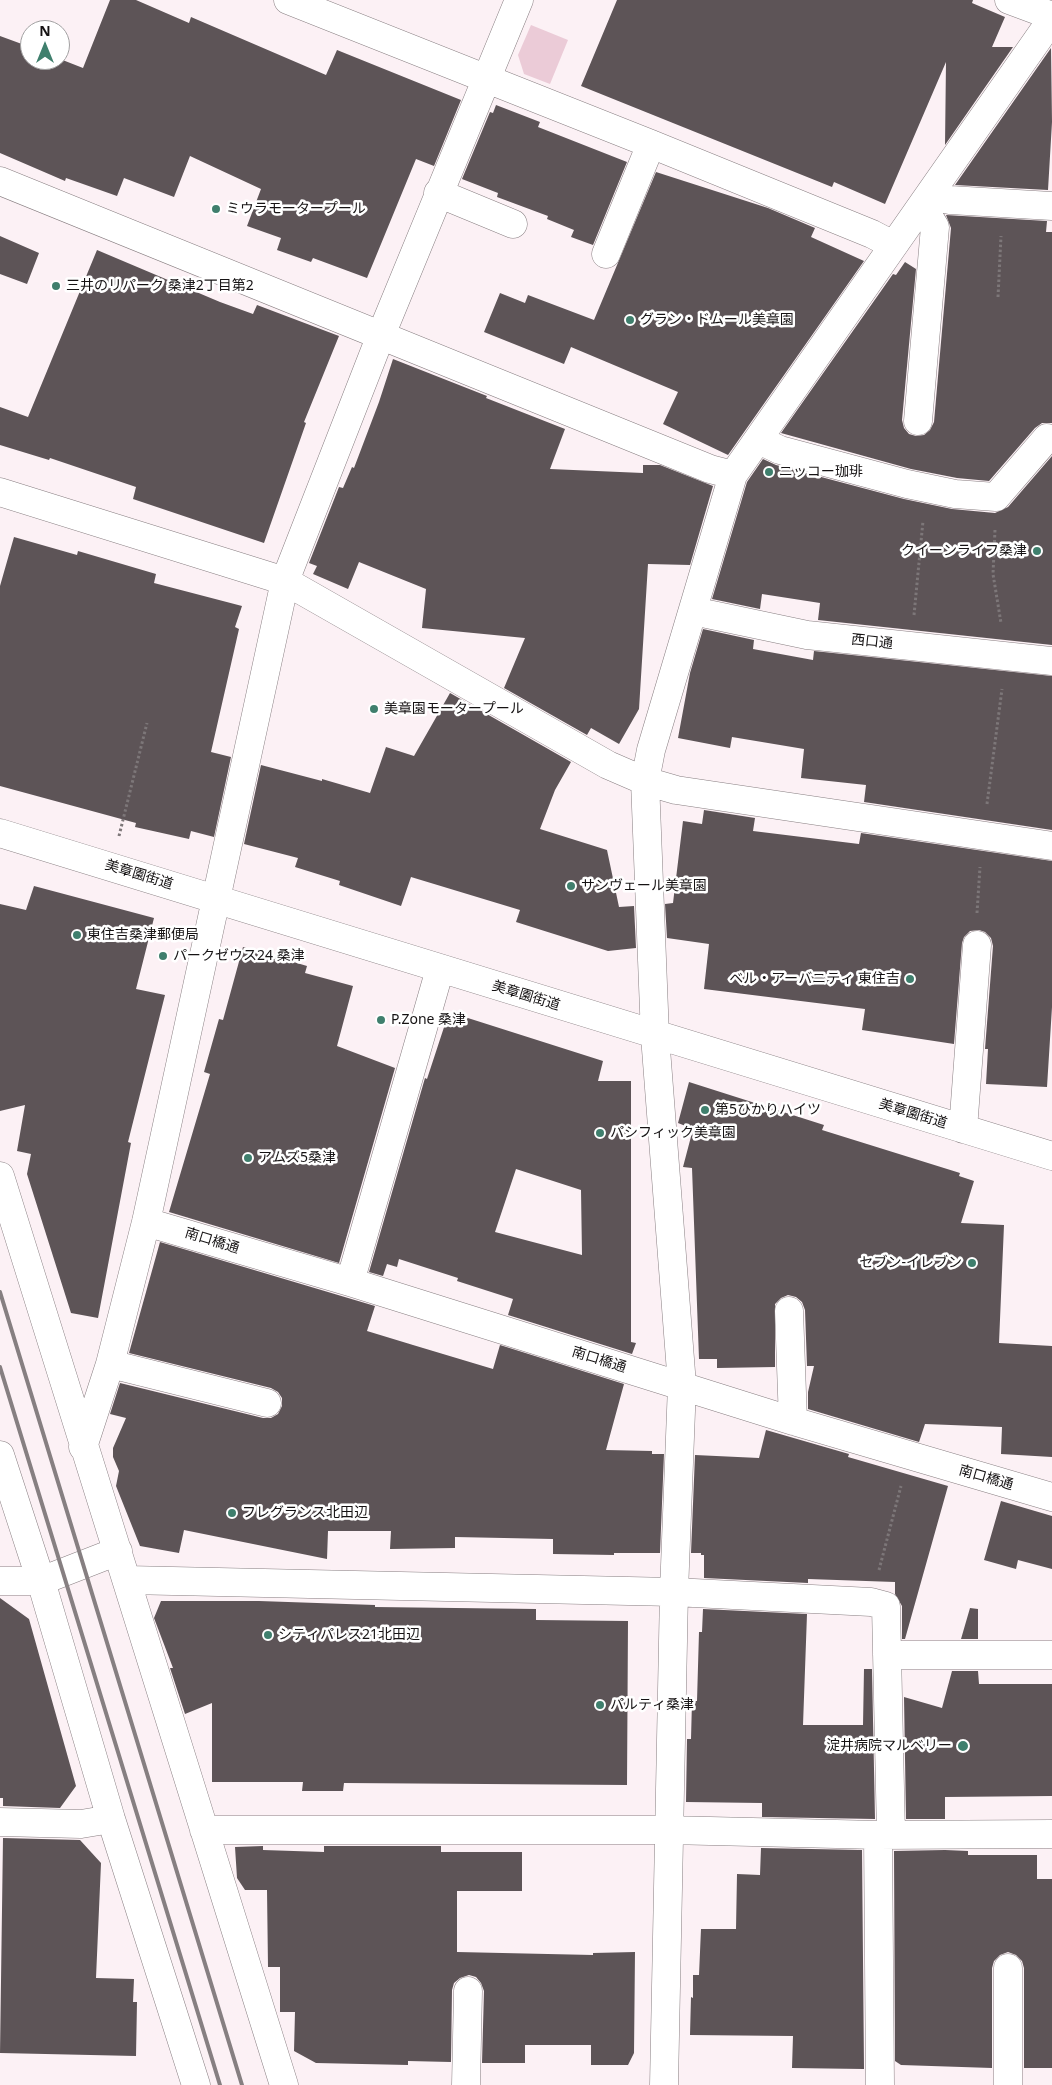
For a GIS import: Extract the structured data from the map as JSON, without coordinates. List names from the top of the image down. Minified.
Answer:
{"streets":{"street":["西口通","美章園街道","南口橋通"]},"places":["ミウラモータープール","三井のリパーク 桑津2丁目第2","グラン・ドムール美章園","ニッコー珈琲","クイーンライフ桑津","美章園モータープール","サンヴェール美章園","東住吉桑津郵便局","パークゼウス24 桑津","ベル・アーバニティ 東住吉","P.Zone 桑津","第5ひかりハイツ","パシフィック美章園","アムズ5桑津","セブン-イレブン","フレグランス北田辺","シティパレス21北田辺","パルティ桑津","淀井病院マルベリー"],"north":"top"}
